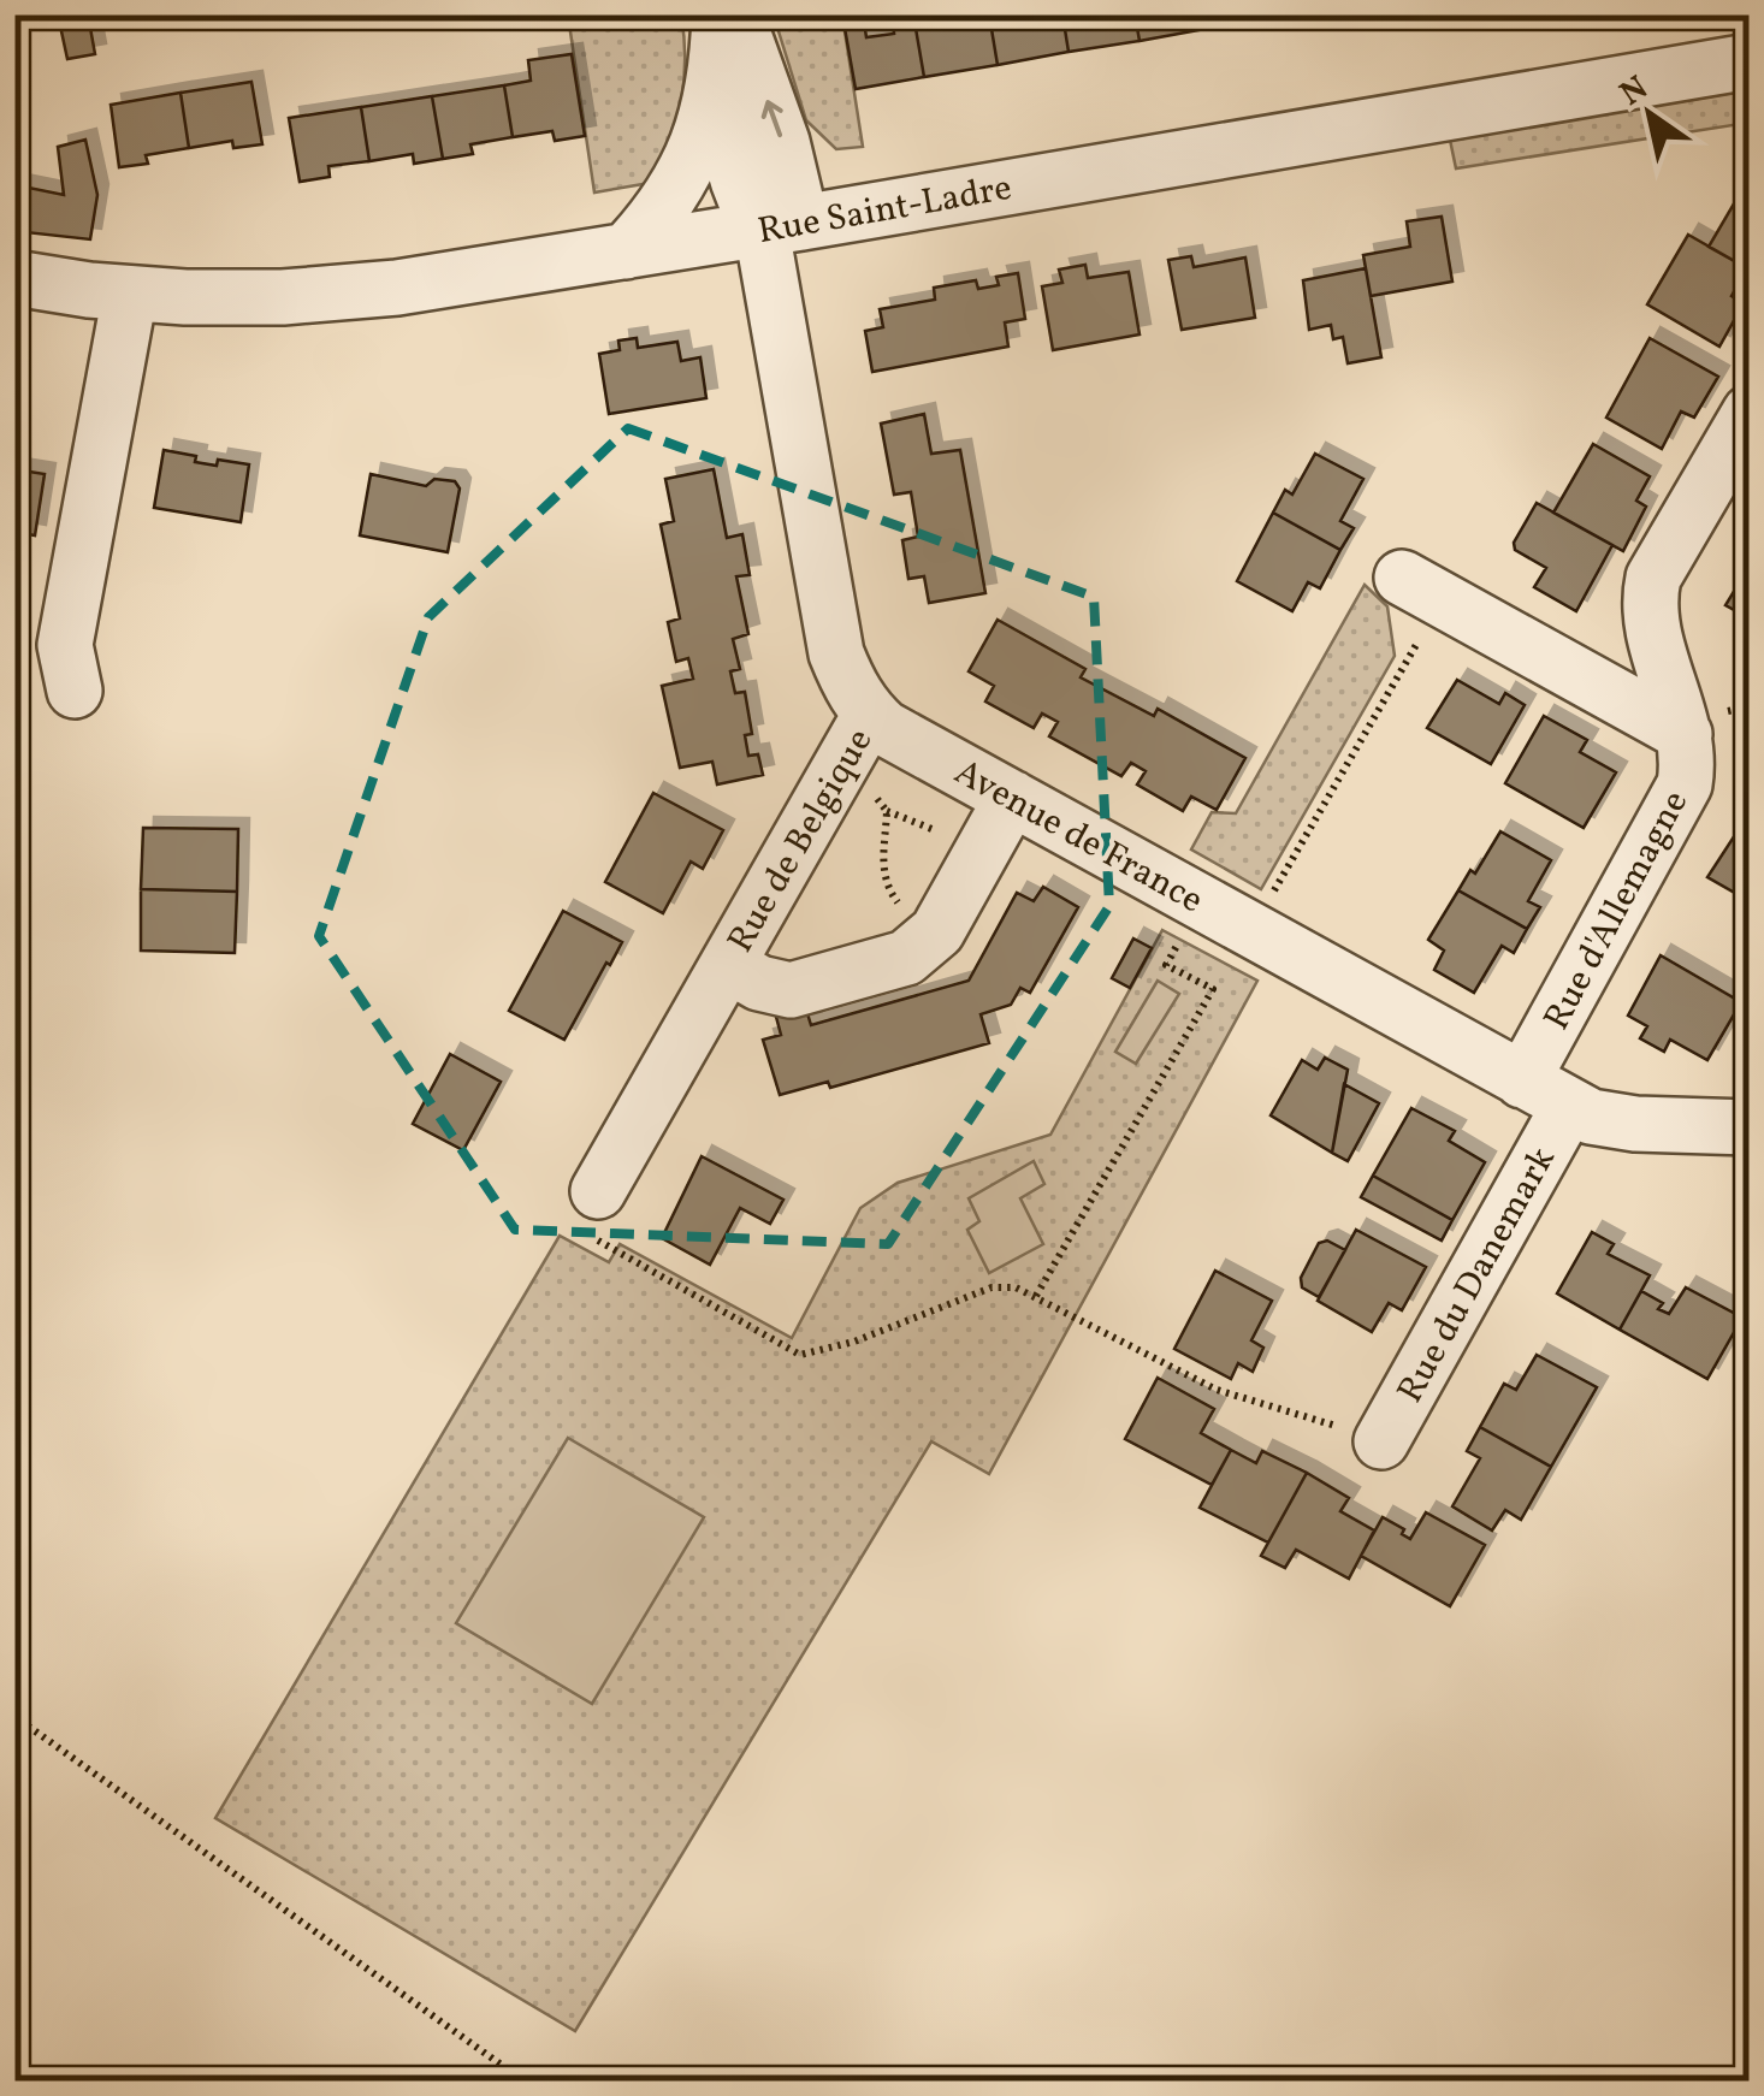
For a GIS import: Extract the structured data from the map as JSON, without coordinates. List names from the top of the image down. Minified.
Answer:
{"streets":{"street":["Rue Saint-Ladre","Avenue de France","Rue de Belgique","Rue d'Allemagne","Rue du Danemark"]},"crossings":[["Rue Saint-Ladre","Avenue de France"],["Avenue de France","Rue de Belgique"],["Avenue de France","Rue d'Allemagne"],["Avenue de France","Rue du Danemark"]],"north":"top left"}
